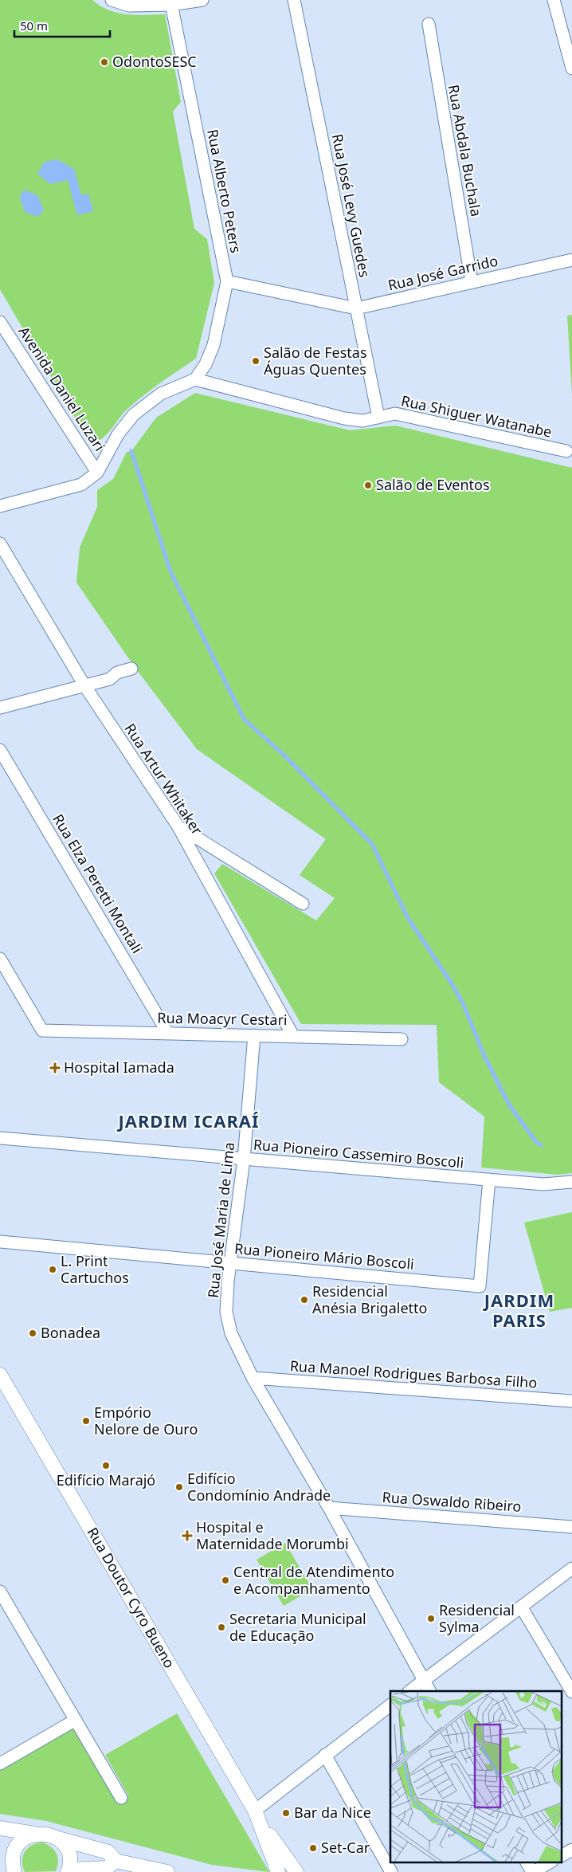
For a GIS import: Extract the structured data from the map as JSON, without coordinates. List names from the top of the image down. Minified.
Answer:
{"streets":{"street":["Rua Abdala Buchala","Rua Alberto Peters","Rua José Levy Guedes","Rua José Garrido","Avenida Daniel Luzari","Rua Shiguer Watanabe","Rua Artur Whitaker","Rua Elza Peretti Montali","Rua Moacyr Cestari","Rua Pioneiro Cassemiro Boscoli","Rua José Maria de Lima","Rua Pioneiro Mário Boscoli","Rua Manoel Rodrigues Barbosa Filho","Rua Oswaldo Ribeiro","Rua Doutor Cyro Bueno"]},"crossings":[["Rua Abdala Buchala","Rua José Garrido"],["Rua Alberto Peters","Rua José Garrido"],["Rua Alberto Peters","Rua Shiguer Watanabe"],["Rua José Levy Guedes","Rua José Garrido"],["Rua José Levy Guedes","Rua Shiguer Watanabe"],["Rua Artur Whitaker","Rua Moacyr Cestari"],["Rua Elza Peretti Montali","Rua Moacyr Cestari"],["Rua Moacyr Cestari","Rua José Maria de Lima"],["Rua Pioneiro Cassemiro Boscoli","Rua José Maria de Lima"],["Rua Pioneiro Cassemiro Boscoli","Rua Pioneiro Mário Boscoli"],["Rua José Maria de Lima","Rua Pioneiro Mário Boscoli"],["Rua José Maria de Lima","Rua Manoel Rodrigues Barbosa Filho"],["Rua José Maria de Lima","Rua Oswaldo Ribeiro"]],"districts":["JARDIM ICARAÍ","JARDIM PARIS"],"places":{"other":["OdontoSESC","Salão de Festas Águas Quentes","Salão de Eventos","L. Print Cartuchos","Residencial Anésia Brigaletto","Bonadea","Empório Nelore de Ouro","Edifício Marajó","Edifício Condomínio Andrade","Central de Atendimento e Acompanhamento","Residencial Sylma","Secretaria Municipal de Educação","Bar da Nice","Set-Car"],"health":["Hospital Iamada","Hospital e Maternidade Morumbi"]},"scale_bar":"50 m"}
